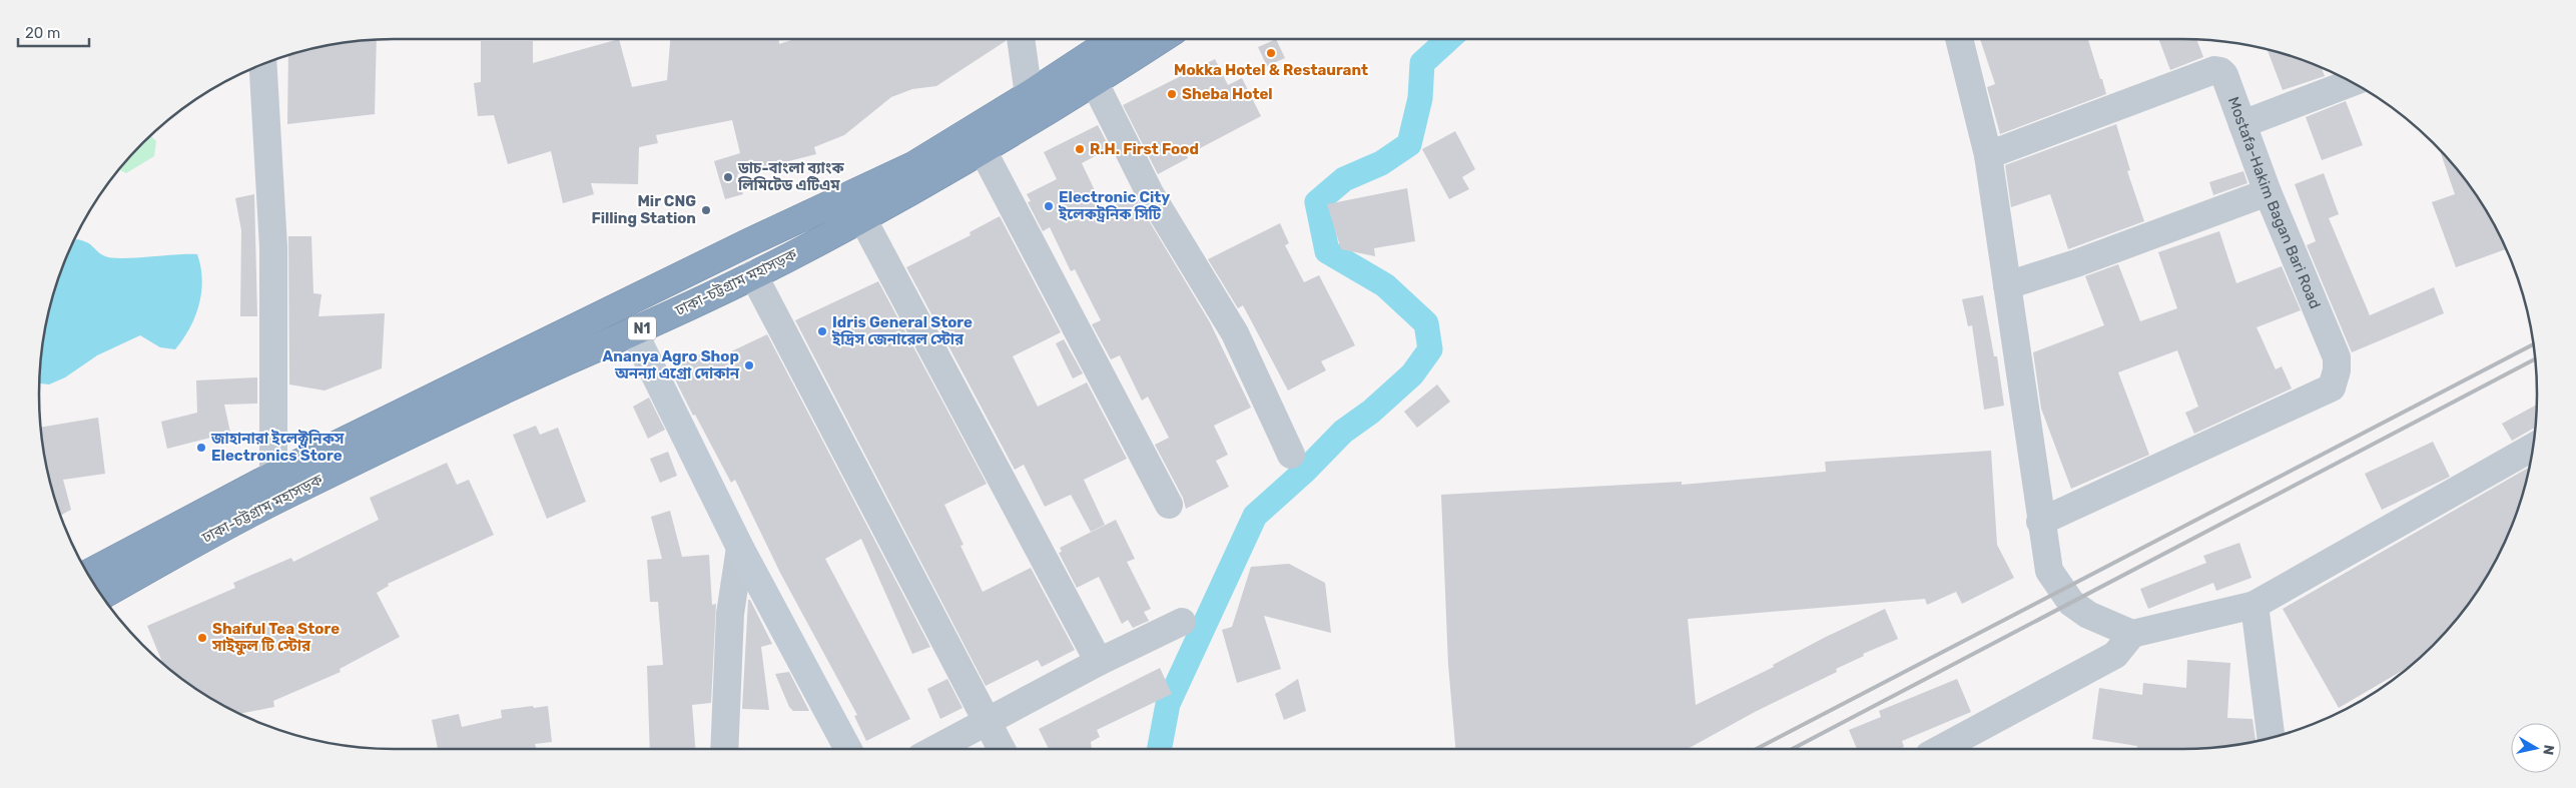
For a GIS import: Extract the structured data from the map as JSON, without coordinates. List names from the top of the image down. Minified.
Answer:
{"streets":{"highway":["ঢাকা-চট্টগ্রাম মহাসড়ক","N1"],"street":["Mostafa-Hakim Bagan Bari Road"]},"places":["Mokka Hotel & Restaurant","Sheba Hotel","R.H. First Food","ডাচ-বাংলা ব্যাংক লিমিটেড এটিএম","Electronic City ইলেকট্রনিক সিটি","Mir CNG Filling Station","Idris General Store ইদ্রিস জেনারেল স্টোর","Ananya Agro Shop অনন্যা এগ্রো দোকান","জাহানারা ইলেক্ট্রনিকস Electronics Store","Shaiful Tea Store সাইফুল টি স্টোর"],"scale_bar":"20 m","north":"right"}
